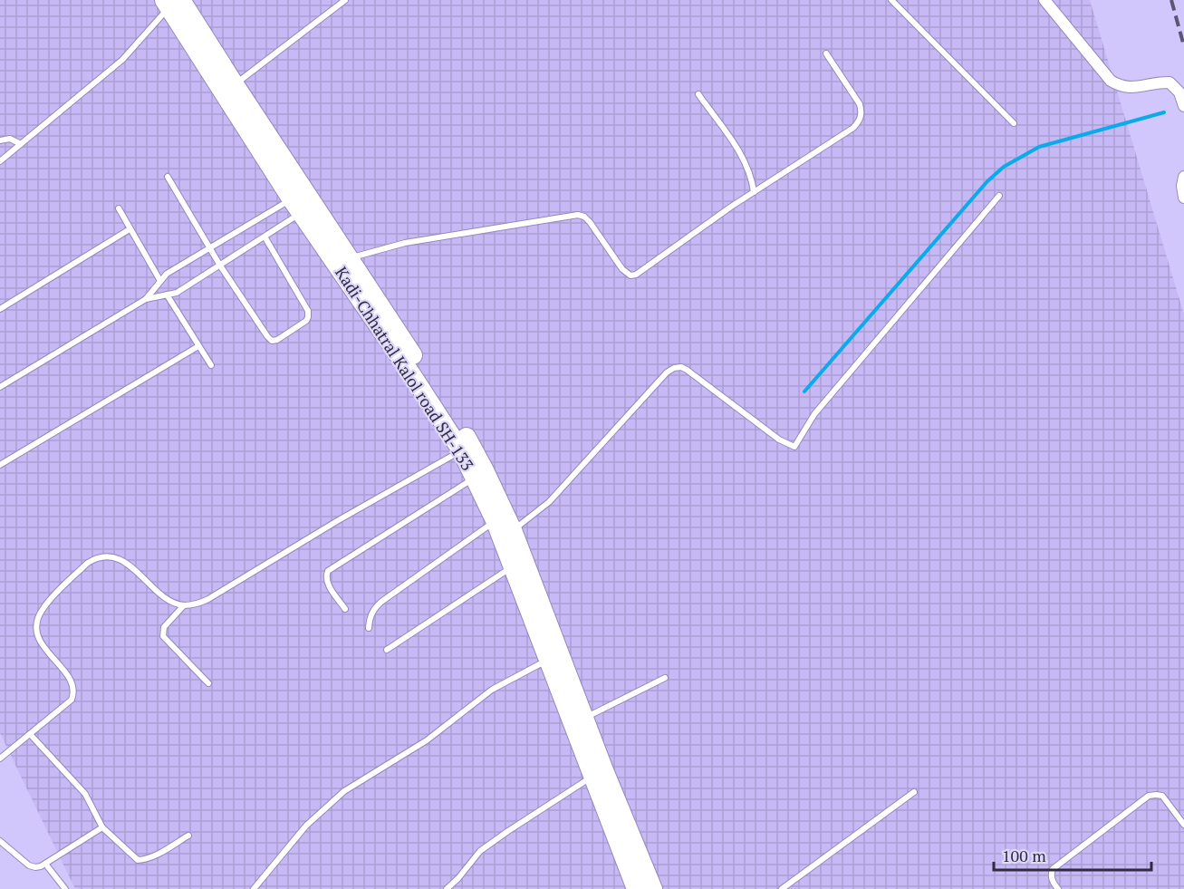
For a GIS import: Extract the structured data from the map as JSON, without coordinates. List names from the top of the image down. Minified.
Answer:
{"streets":{"main road":["Kadi-Chhatral Kalol road SH-133"]},"scale_bar":"100 m"}
